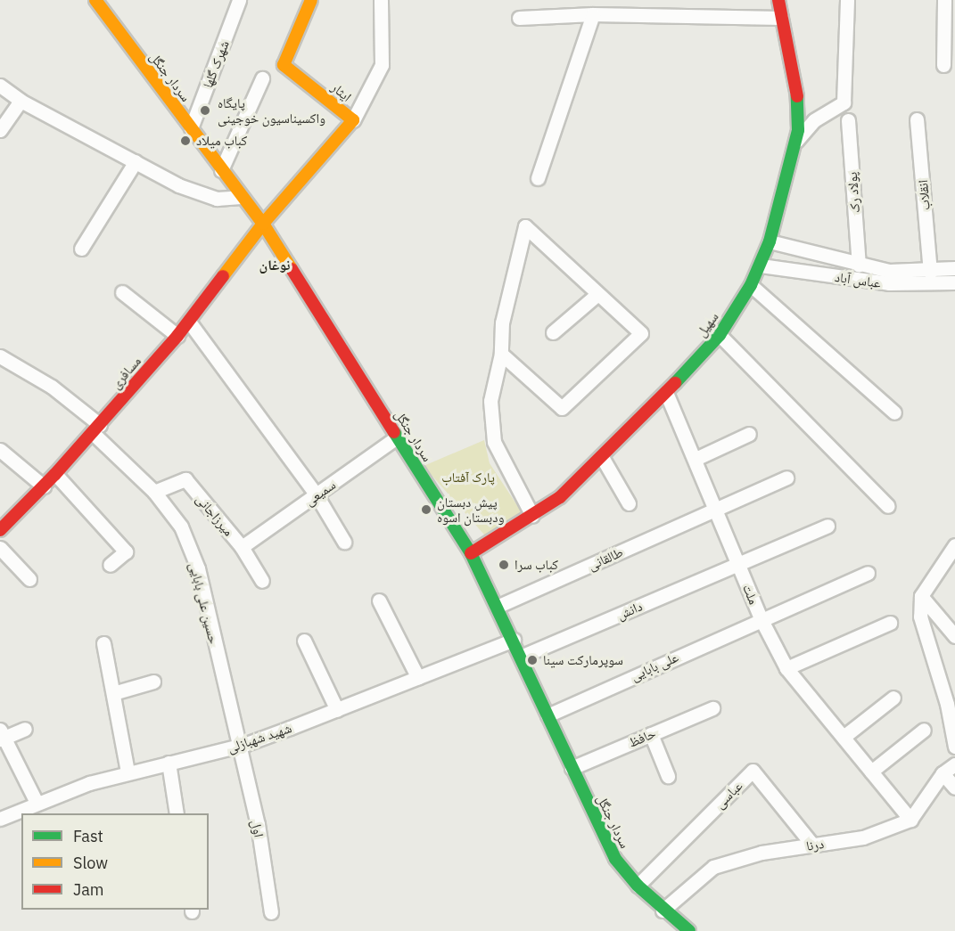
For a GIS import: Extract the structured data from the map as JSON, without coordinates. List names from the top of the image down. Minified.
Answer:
{"streets":{"street":["شهرک گلها","سردار جنگل","ایثار","پولاد رک","انقلاب","عباس آباد","سهیل","مسافری","سمیعی","میرزاجانی","طالقانی","ملت","حسین علی بابایی","دانش","علی بابایی","شهید شهبازلی","حافظ","عباسی","اول","درنا"]},"crossings":[["شهرک گلها","سردار جنگل"],["سردار جنگل","ایثار"],["سردار جنگل","سهیل"],["سردار جنگل","مسافری"],["سردار جنگل","سمیعی"],["سردار جنگل","طالقانی"],["سردار جنگل","دانش"],["سردار جنگل","علی بابایی"],["سردار جنگل","شهید شهبازلی"],["سردار جنگل","حافظ"],["سردار جنگل","عباسی"],["سردار جنگل","درنا"],["ایثار","مسافری"],["پولاد رک","عباس آباد"],["انقلاب","عباس آباد"],["عباس آباد","سهیل"],["سهیل","ملت"],["مسافری","حسین علی بابایی"],["سمیعی","میرزاجانی"],["میرزاجانی","حسین علی بابایی"],["طالقانی","ملت"],["ملت","دانش"],["ملت","علی بابایی"],["ملت","درنا"],["حسین علی بابایی","شهید شهبازلی"],["حسین علی بابایی","اول"],["شهید شهبازلی","اول"],["عباسی","درنا"]],"districts":["نوغان"],"parks":["پارک آفتاب"],"places":["پایگاه واکسیناسیون خوجینی","کباب میلاد","پیش دبستان ودبستان اسوه","کباب سرا","سوپرمارکت سینا"],"legend":["Fast","Slow","Jam"]}
